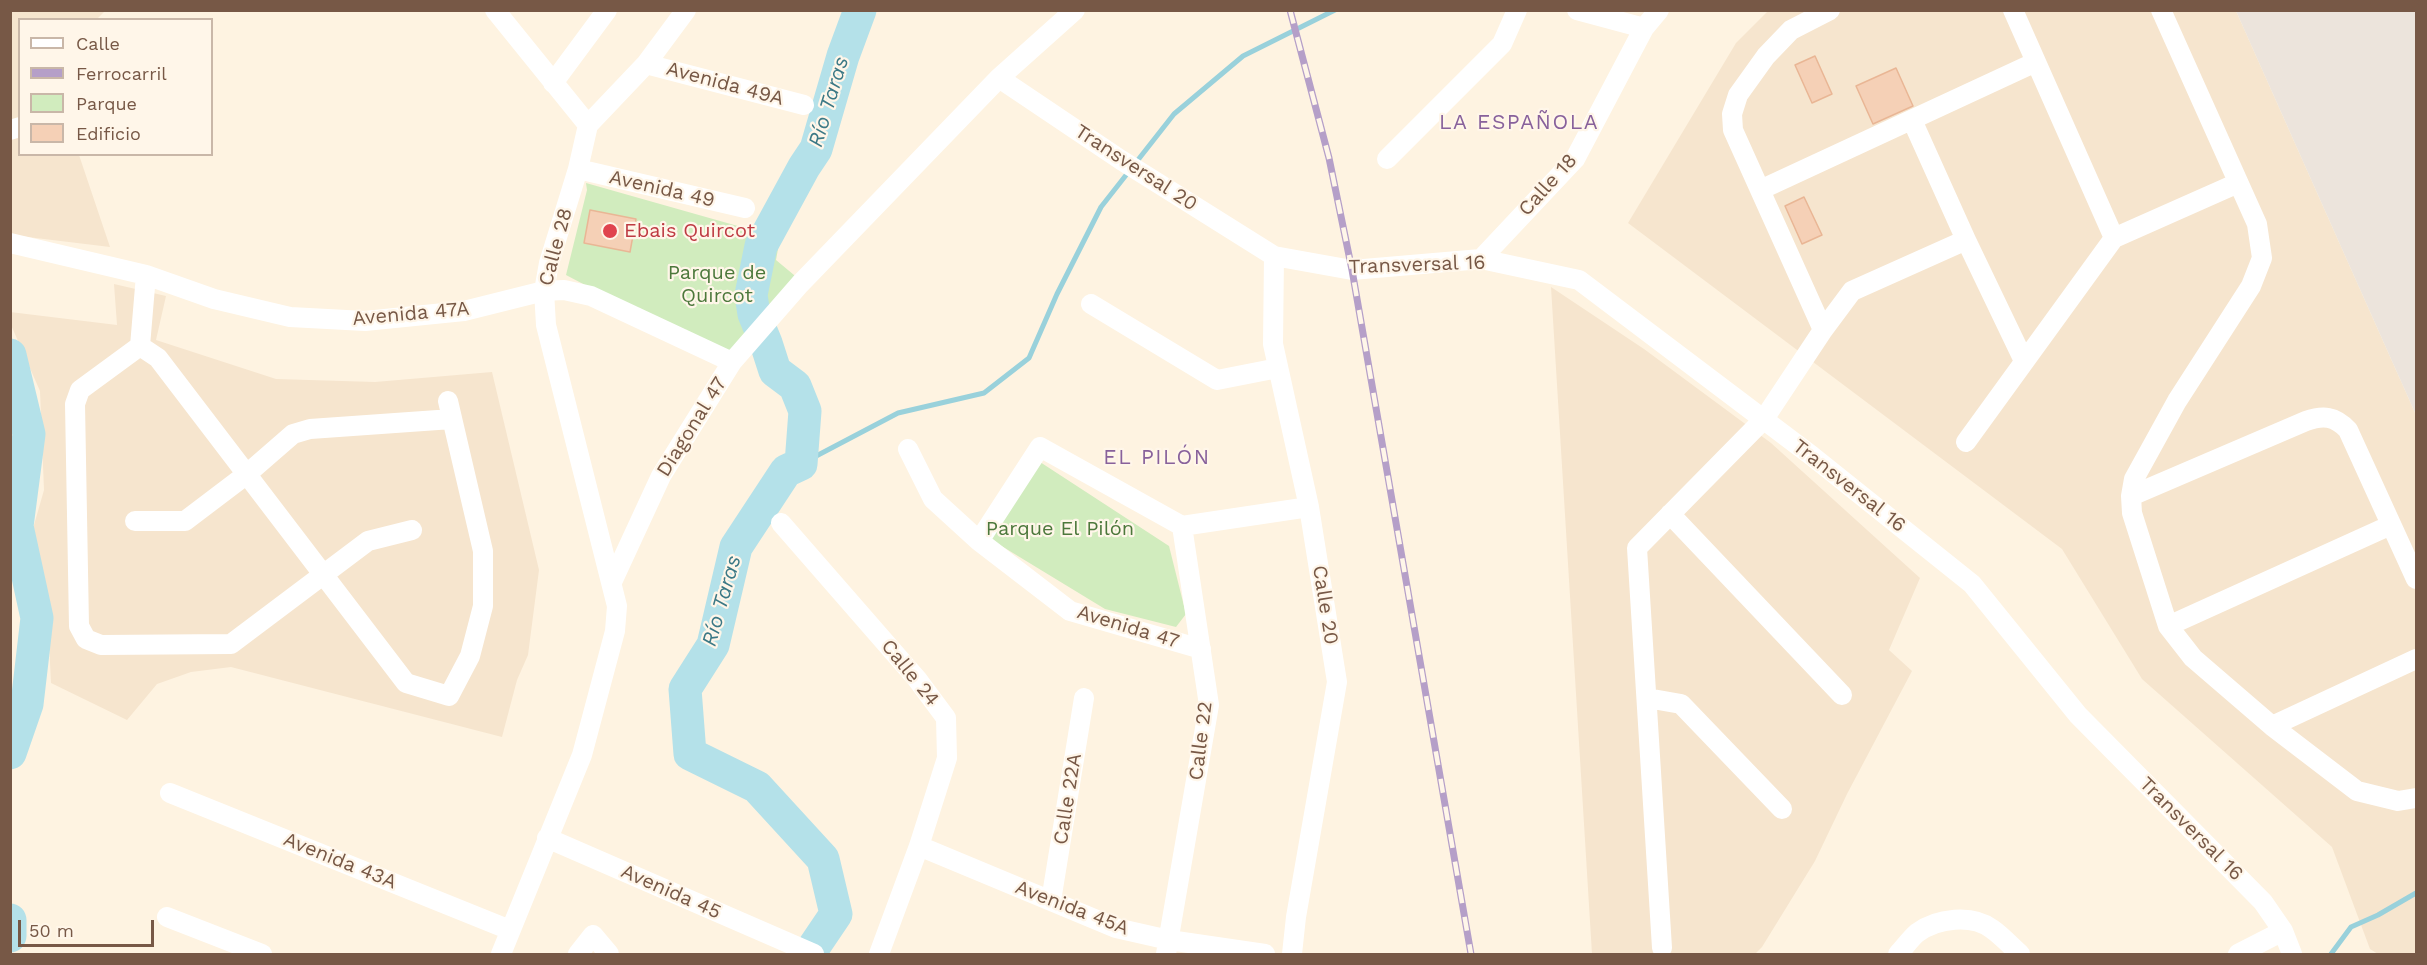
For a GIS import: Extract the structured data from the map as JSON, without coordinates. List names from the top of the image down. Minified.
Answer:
{"streets":{"street":["Avenida 49A","Transversal 20","Calle 18","Avenida 49","Calle 28","Transversal 16","Avenida 47A","Diagonal 47","Calle 20","Avenida 47","Calle 24","Calle 22","Calle 22A","Avenida 43A","Avenida 45","Avenida 45A"]},"crossings":[["Transversal 20","Transversal 16"],["Transversal 20","Diagonal 47"],["Transversal 20","Calle 20"],["Calle 18","Transversal 16"],["Avenida 49","Calle 28"],["Calle 28","Avenida 47A"],["Calle 28","Diagonal 47"],["Transversal 16","Calle 20"],["Avenida 47A","Diagonal 47"],["Avenida 47","Calle 22"],["Calle 24","Avenida 45A"],["Calle 22","Avenida 45A"],["Calle 22A","Avenida 45A"]],"districts":["LA ESPAÑOLA","EL PILÓN"],"water":["Río Taras"],"parks":["Parque de Quircot","Parque El Pilón"],"places":["Ebais Quircot"],"legend":["Calle","Ferrocarril","Parque","Edificio"],"scale_bar":"50 m"}
